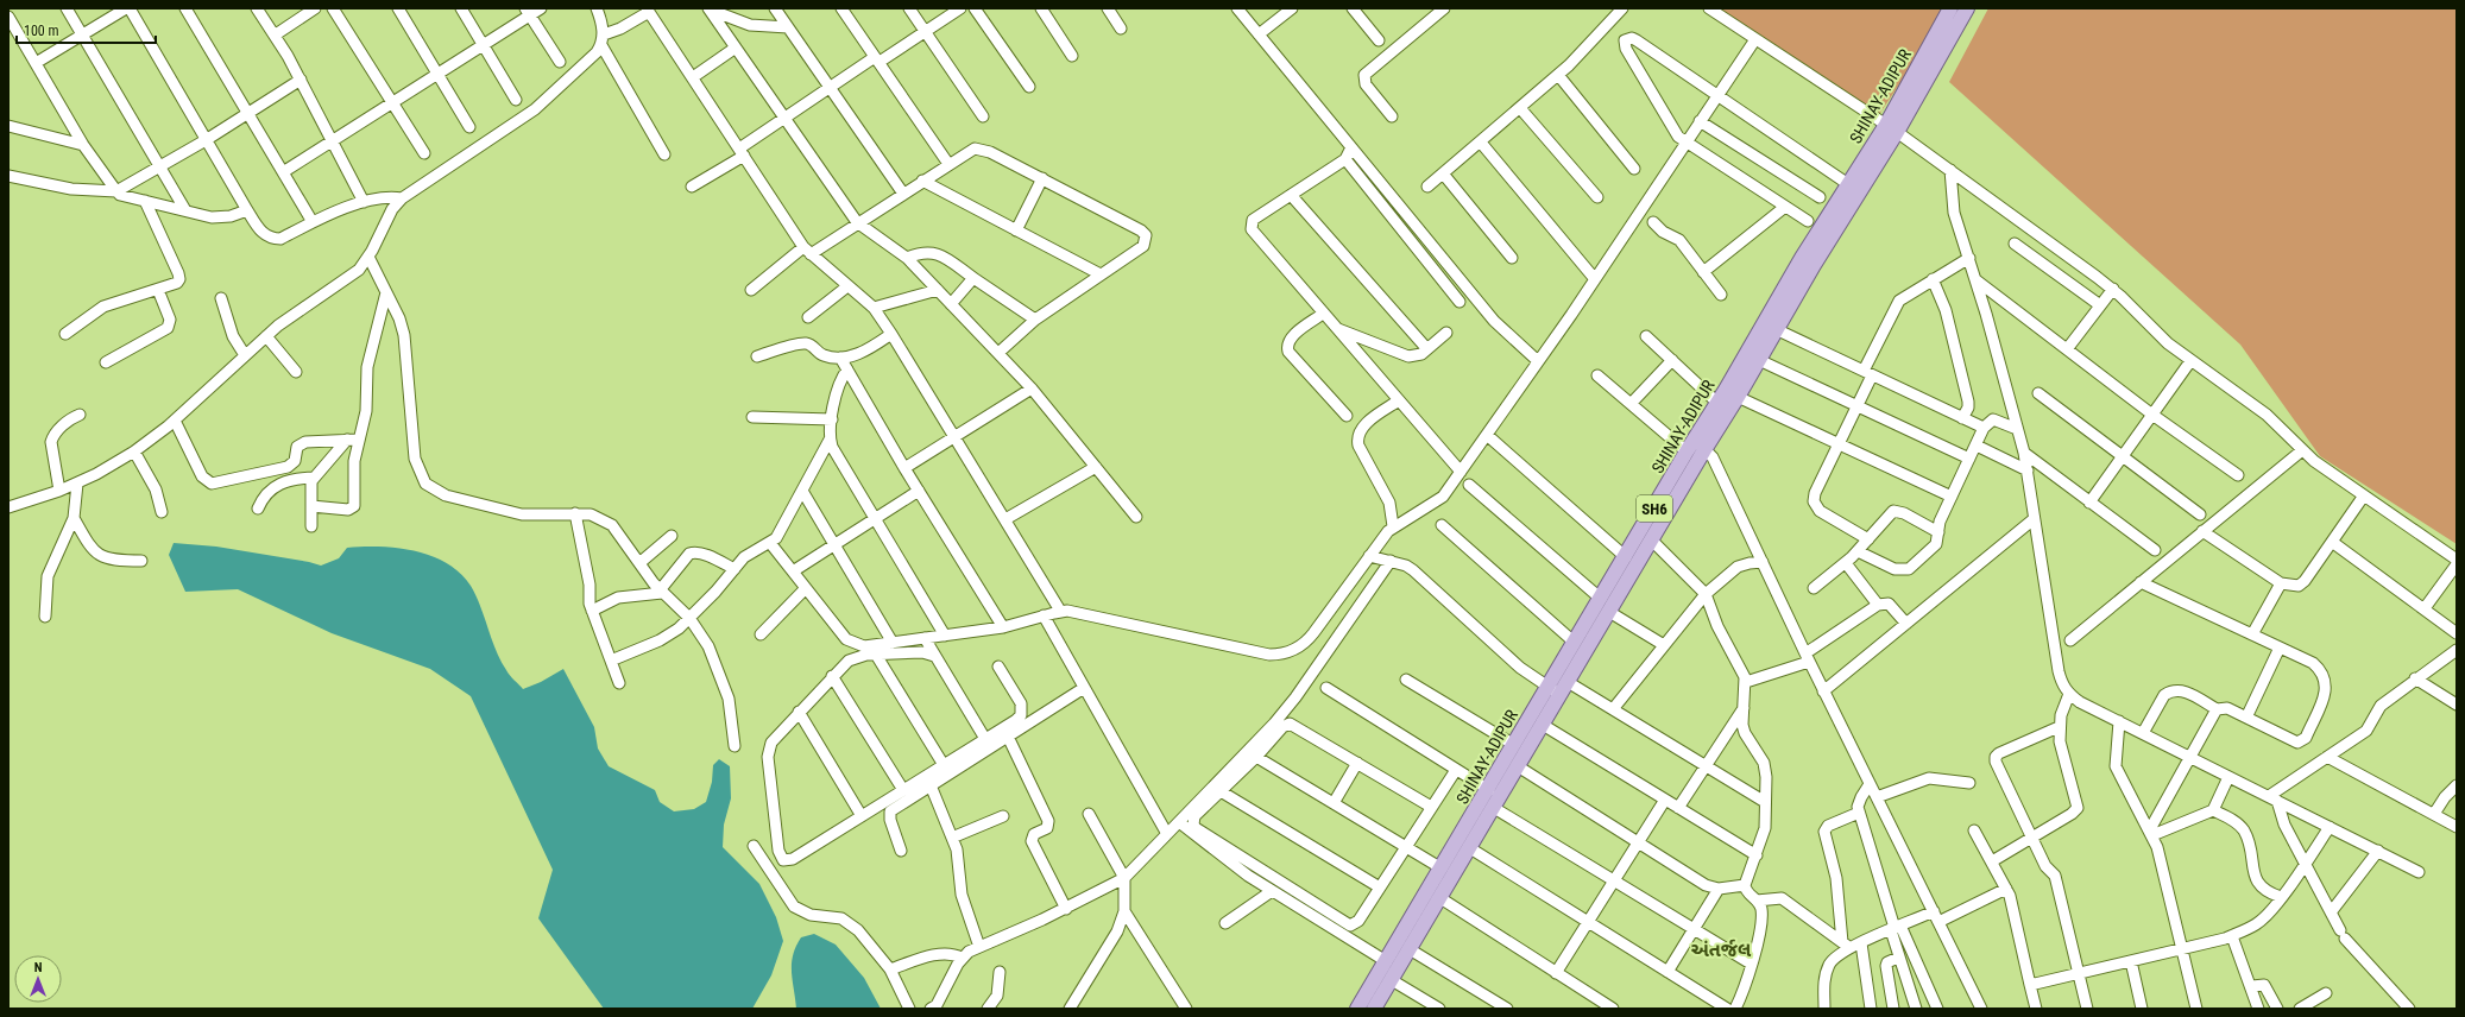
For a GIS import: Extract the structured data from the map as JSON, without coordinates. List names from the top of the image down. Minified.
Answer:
{"streets":{"main road":["SHINAY-ADIPUR","SH6"]},"districts":["અંતર્જલ"],"scale_bar":"100 m","north":"top"}
